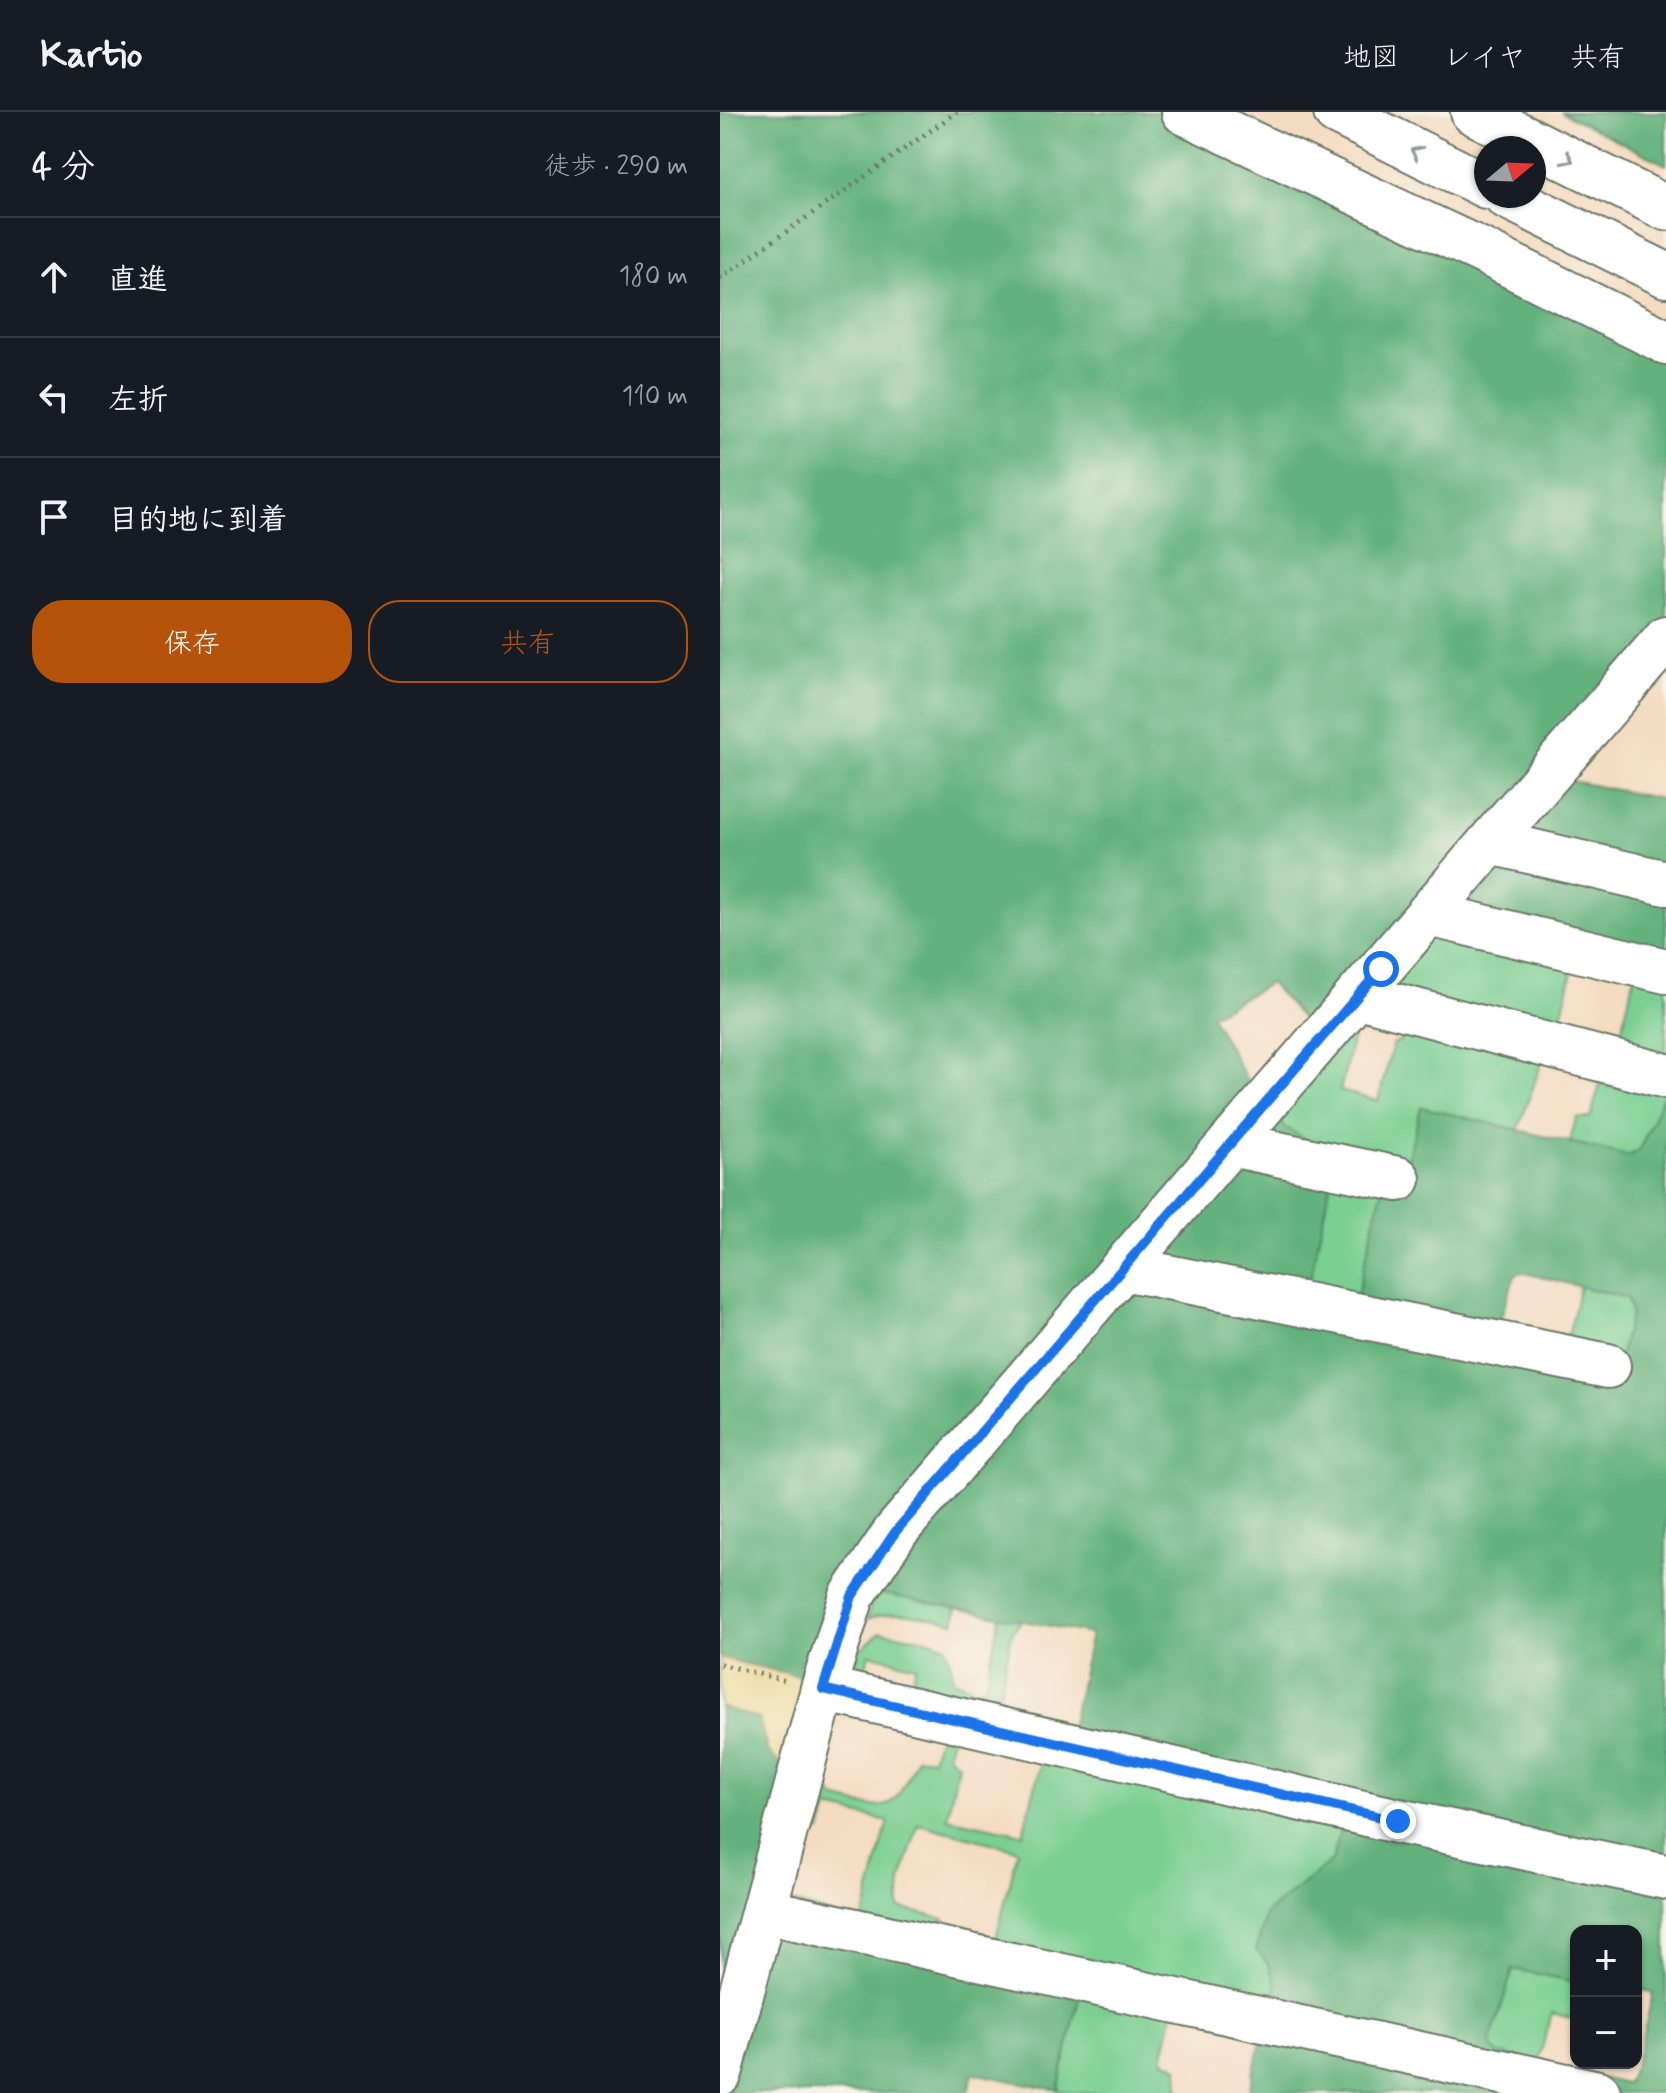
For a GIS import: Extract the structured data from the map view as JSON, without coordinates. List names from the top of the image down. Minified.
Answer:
{"north":"right","page":{"header":"Kartio","nav":["地図","レイヤ","共有"],"heading":["4 分","徒歩 · 290 m"],"list":[["直進","180 m"],["左折","110 m"],"目的地に到着"],"buttons":["保存","共有"],"map_buttons":["+","−"]}}
